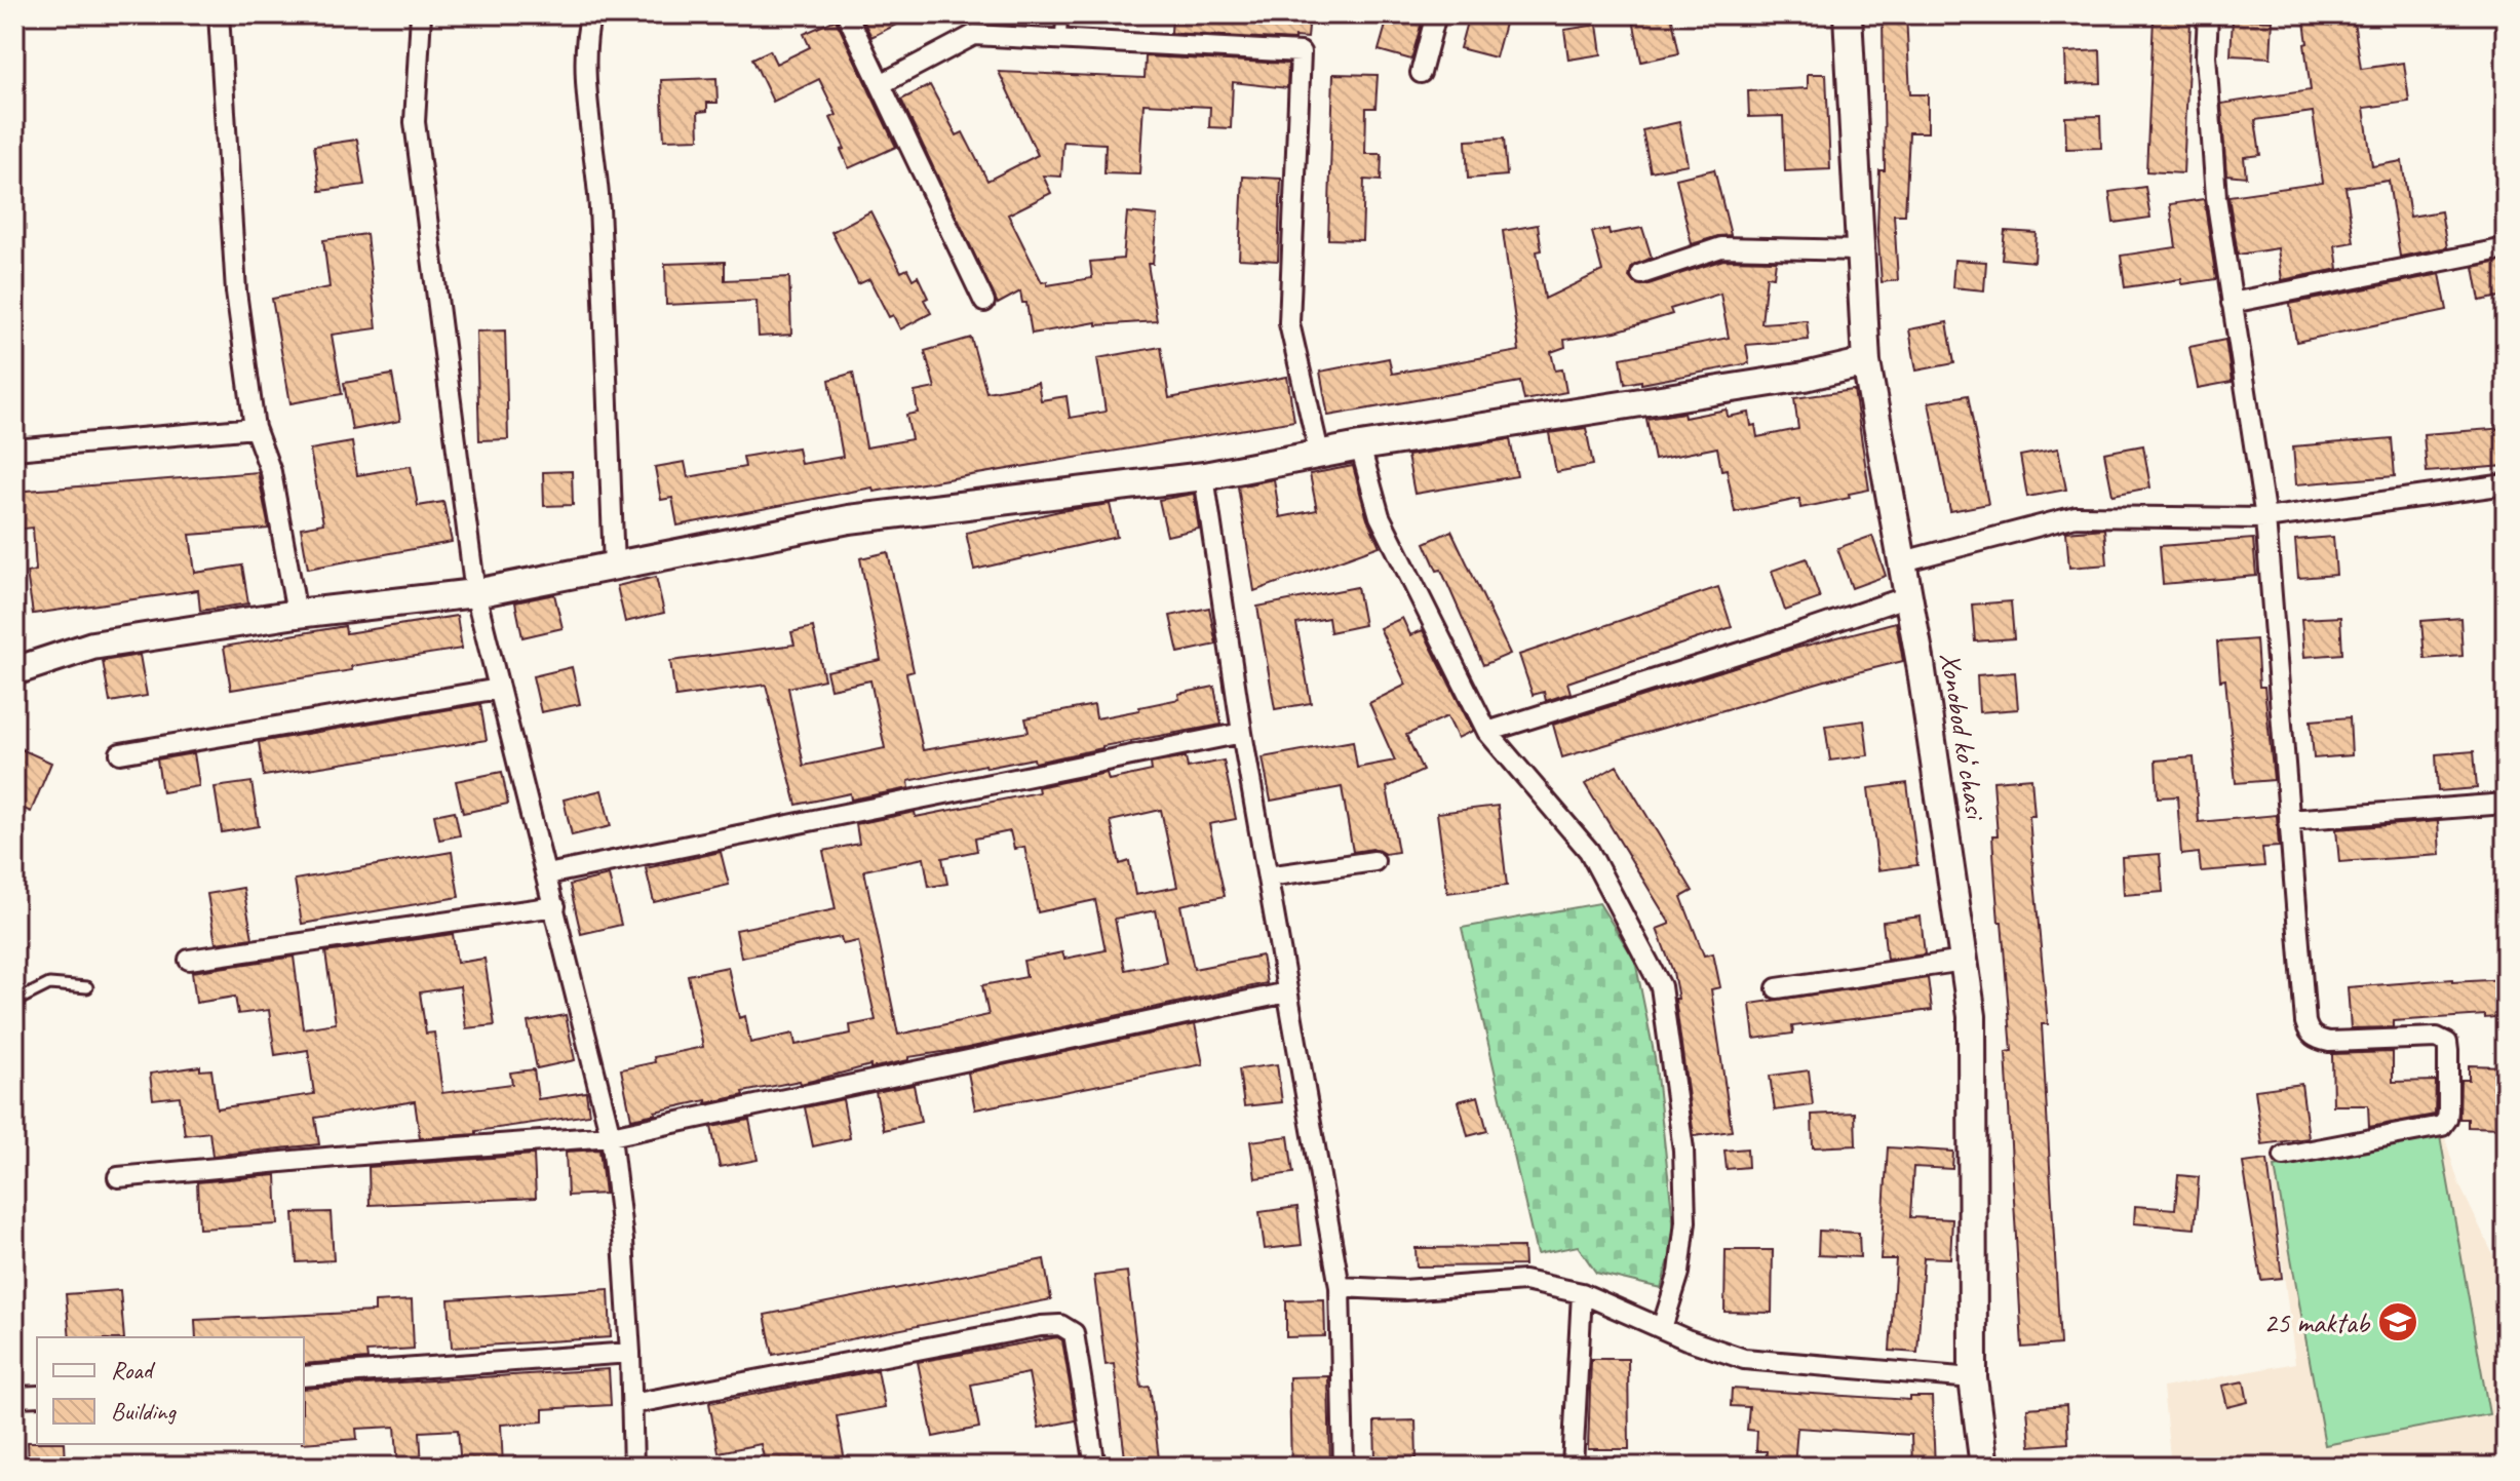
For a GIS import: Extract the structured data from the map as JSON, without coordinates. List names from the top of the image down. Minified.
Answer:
{"streets":{"street":["Xonobod koʻchasi"]},"places":{"school or university":["25 maktab"]},"legend":["Road","Building"]}
